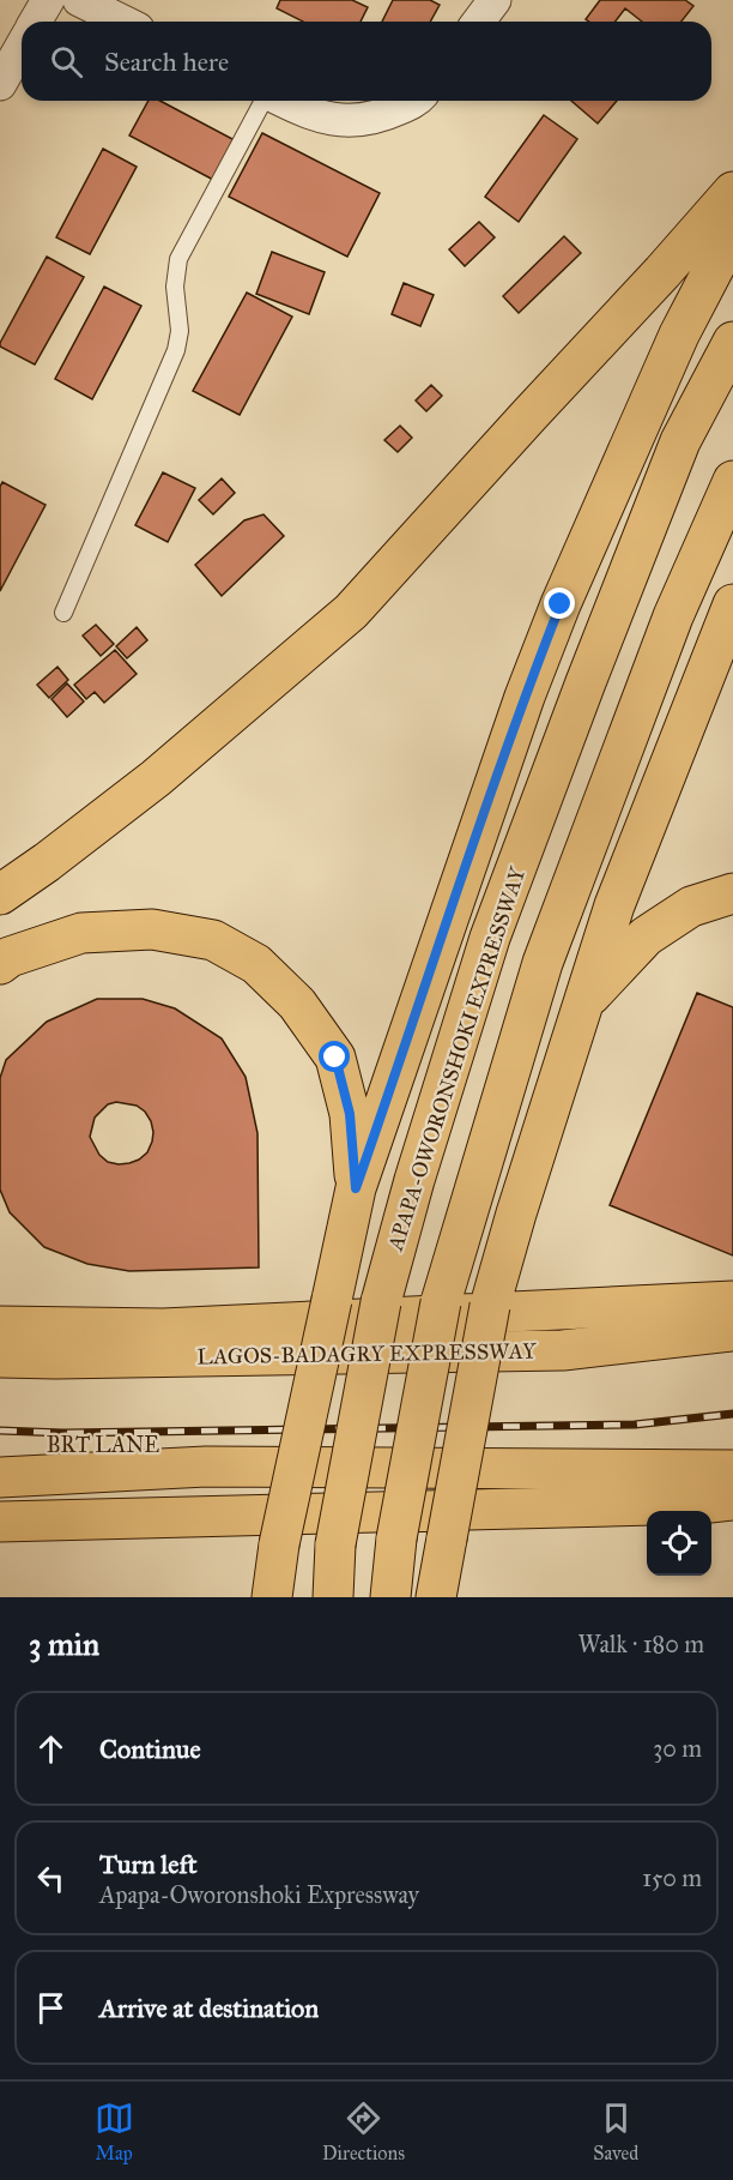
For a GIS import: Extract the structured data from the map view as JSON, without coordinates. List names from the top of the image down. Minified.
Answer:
{"streets":{"main road":["APAPA-OWORONSHOKI EXPRESSWAY","LAGOS-BADAGRY EXPRESSWAY"],"lane":["BRT LANE"]},"page":{"search":"Search here","heading":["3 min","Walk · 180 m"],"list":[["Continue","30 m"],["Turn left","Apapa-Oworonshoki Expressway","150 m"],"Arrive at destination"],"nav":["Map","Directions","Saved"]}}
